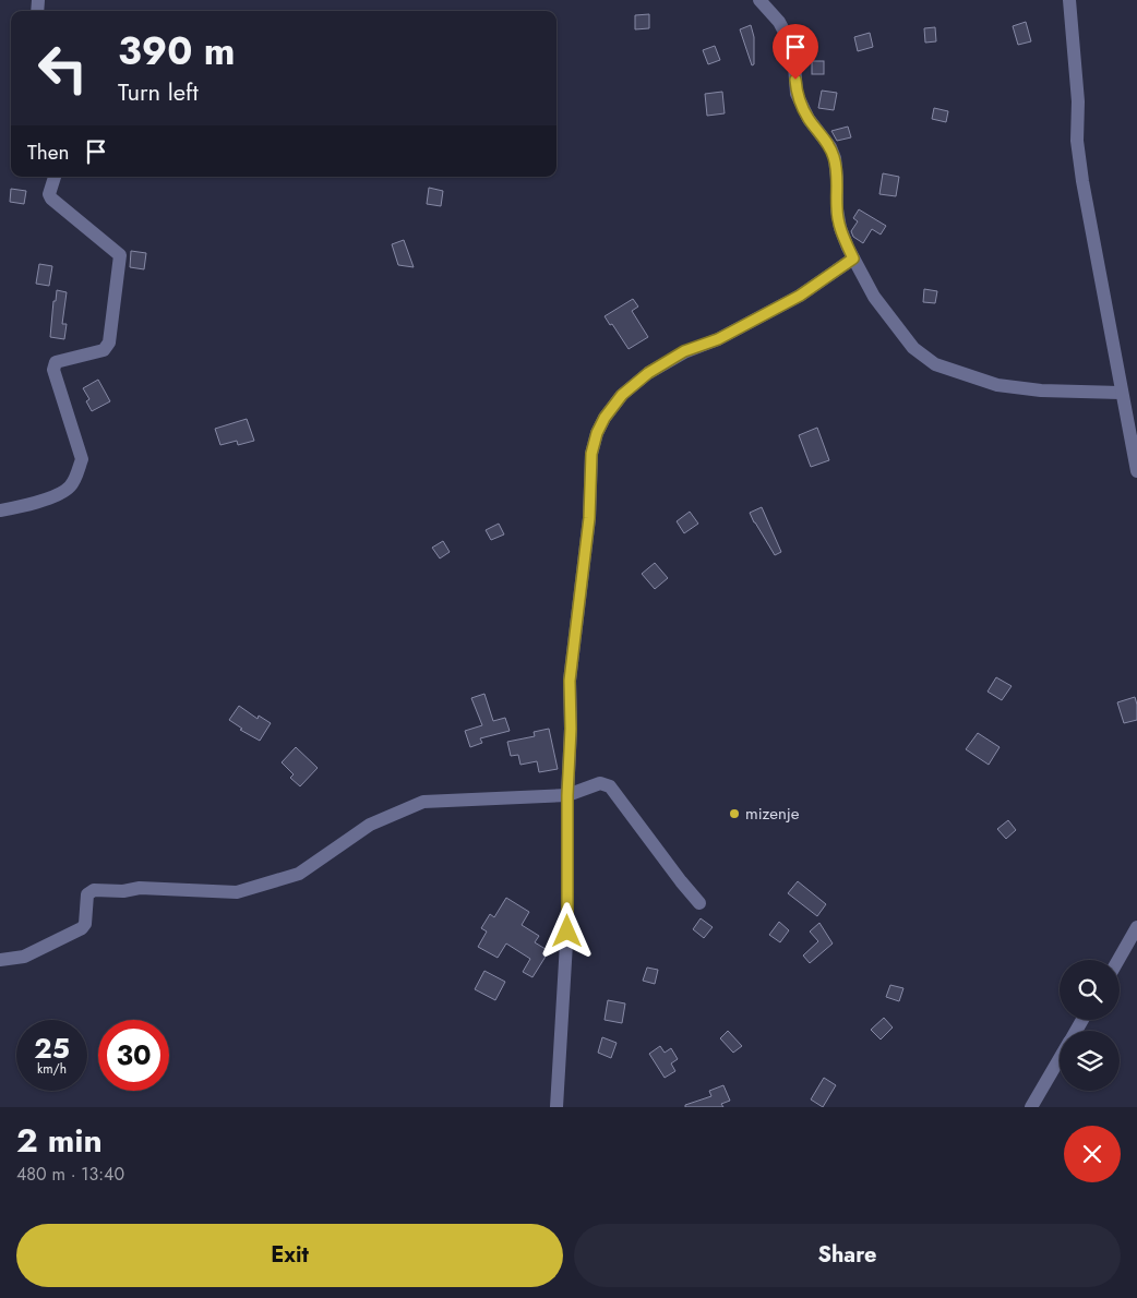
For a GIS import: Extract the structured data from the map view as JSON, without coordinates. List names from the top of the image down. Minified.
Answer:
{"places":["mizenje"],"page":{"turn":["390 m","Turn left"],"then":"Then","speed":"25 km/h","limit":"30","heading":["2 min","480 m · 13:40"],"buttons":["Exit","Share"]}}
